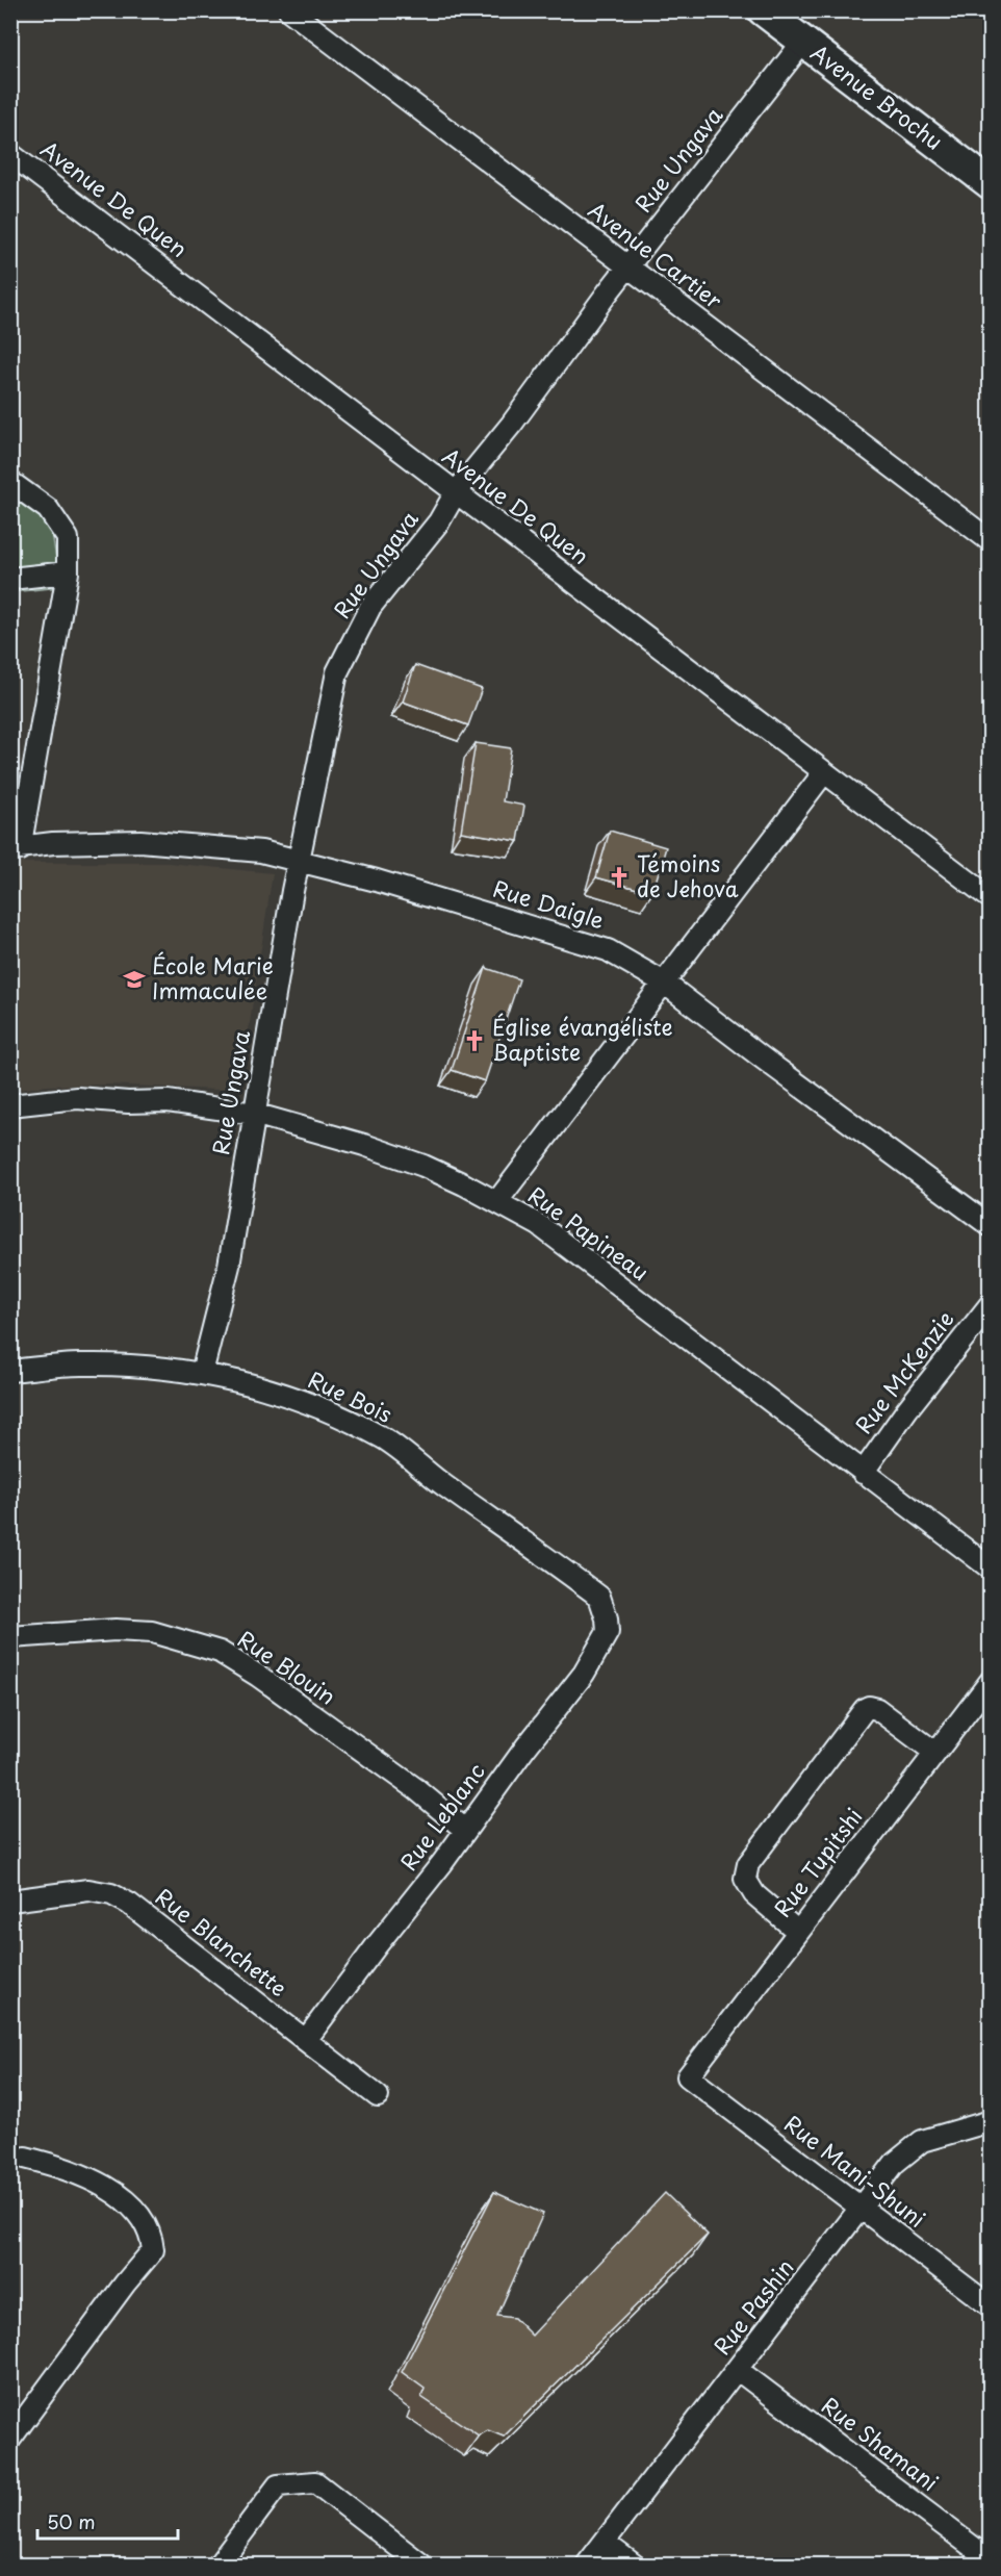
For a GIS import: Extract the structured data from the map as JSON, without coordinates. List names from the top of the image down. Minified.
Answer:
{"streets":{"street":["Avenue Brochu","Rue Ungava","Avenue De Quen","Avenue Cartier","Rue Daigle","Rue Papineau","Rue McKenzie","Rue Bois","Rue Blouin","Rue Leblanc","Rue Tupitshi","Rue Blanchette","Rue Mani-Shuni","Rue Pashin","Rue Shamani"]},"crossings":[["Avenue Brochu","Rue Ungava"],["Rue Ungava","Avenue De Quen"],["Rue Ungava","Avenue Cartier"],["Rue Ungava","Rue Daigle"],["Rue Ungava","Rue Papineau"],["Rue Ungava","Rue Bois"],["Rue Papineau","Rue McKenzie"],["Rue Bois","Rue Leblanc"],["Rue Blouin","Rue Leblanc"],["Rue Leblanc","Rue Blanchette"],["Rue Tupitshi","Rue Mani-Shuni"],["Rue Mani-Shuni","Rue Pashin"],["Rue Pashin","Rue Shamani"]],"places":{"church":["Témoins de Jehova","Église évangéliste Baptiste"],"school or university":["École Marie Immaculée"]},"scale_bar":"50 m"}
